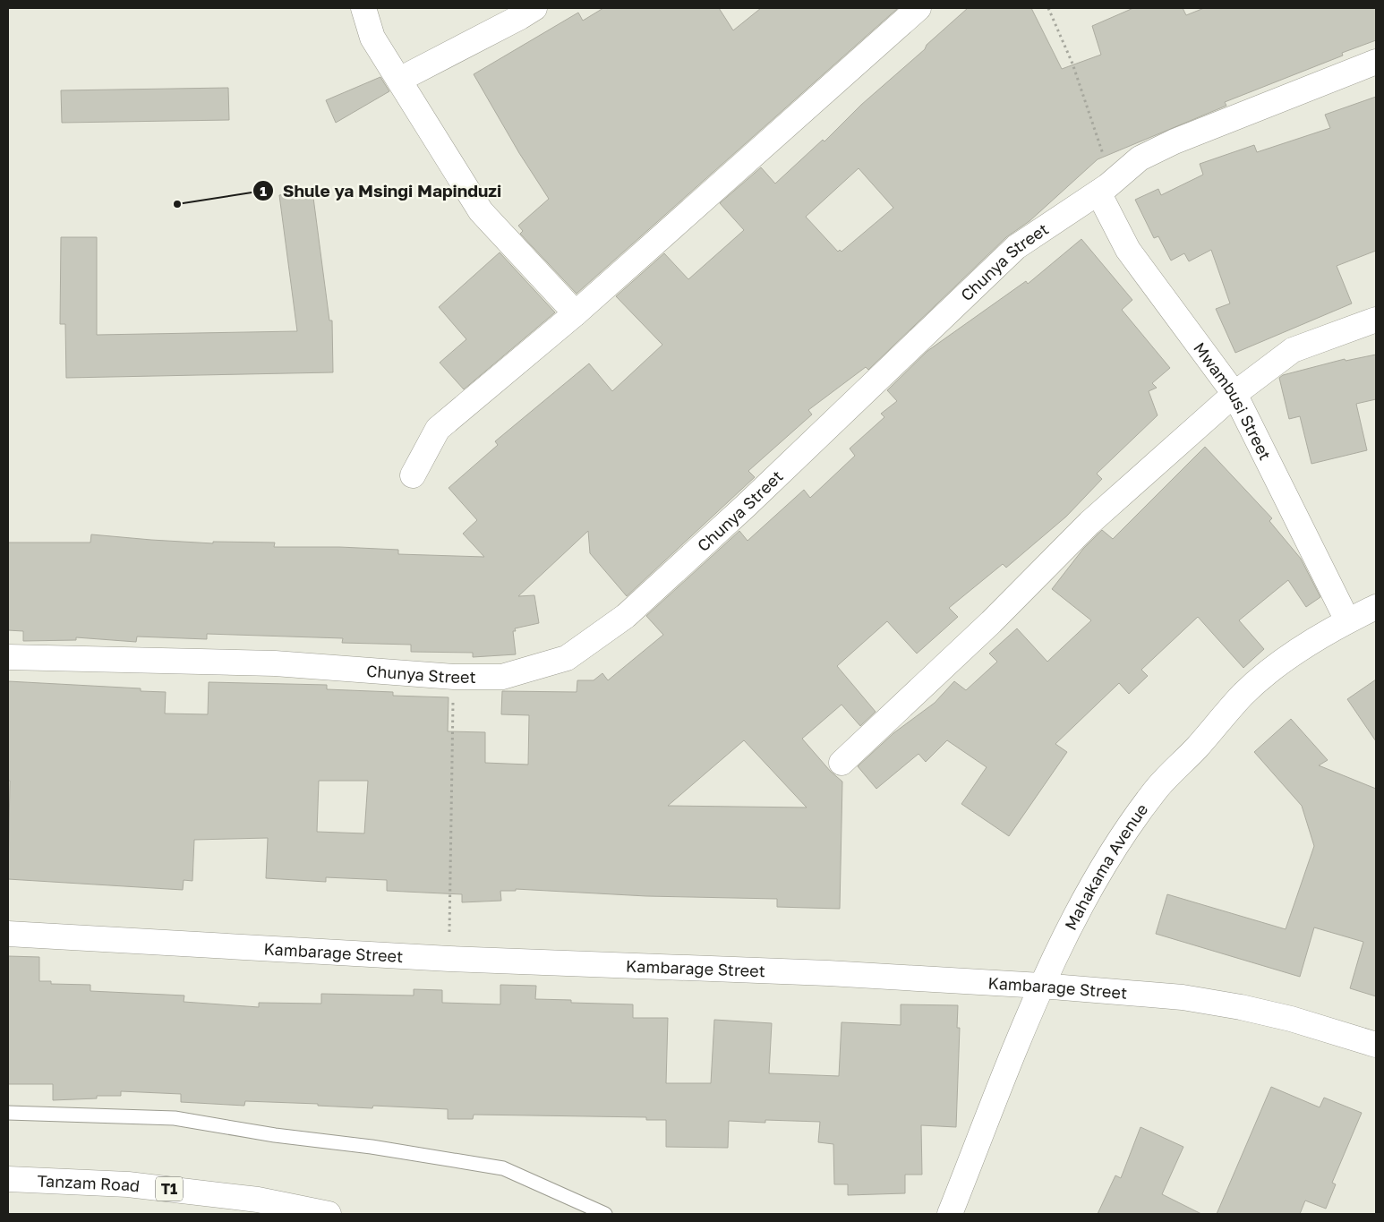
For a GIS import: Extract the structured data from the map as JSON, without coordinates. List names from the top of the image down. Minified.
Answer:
{"streets":{"main road":["Chunya Street","Mwambusi Street","Mahakama Avenue","Kambarage Street","Tanzam Road","T1"]},"crossings":[["Chunya Street","Mwambusi Street"],["Mwambusi Street","Mahakama Avenue"],["Mahakama Avenue","Kambarage Street"]],"places":["Shule ya Msingi Mapinduzi"]}
